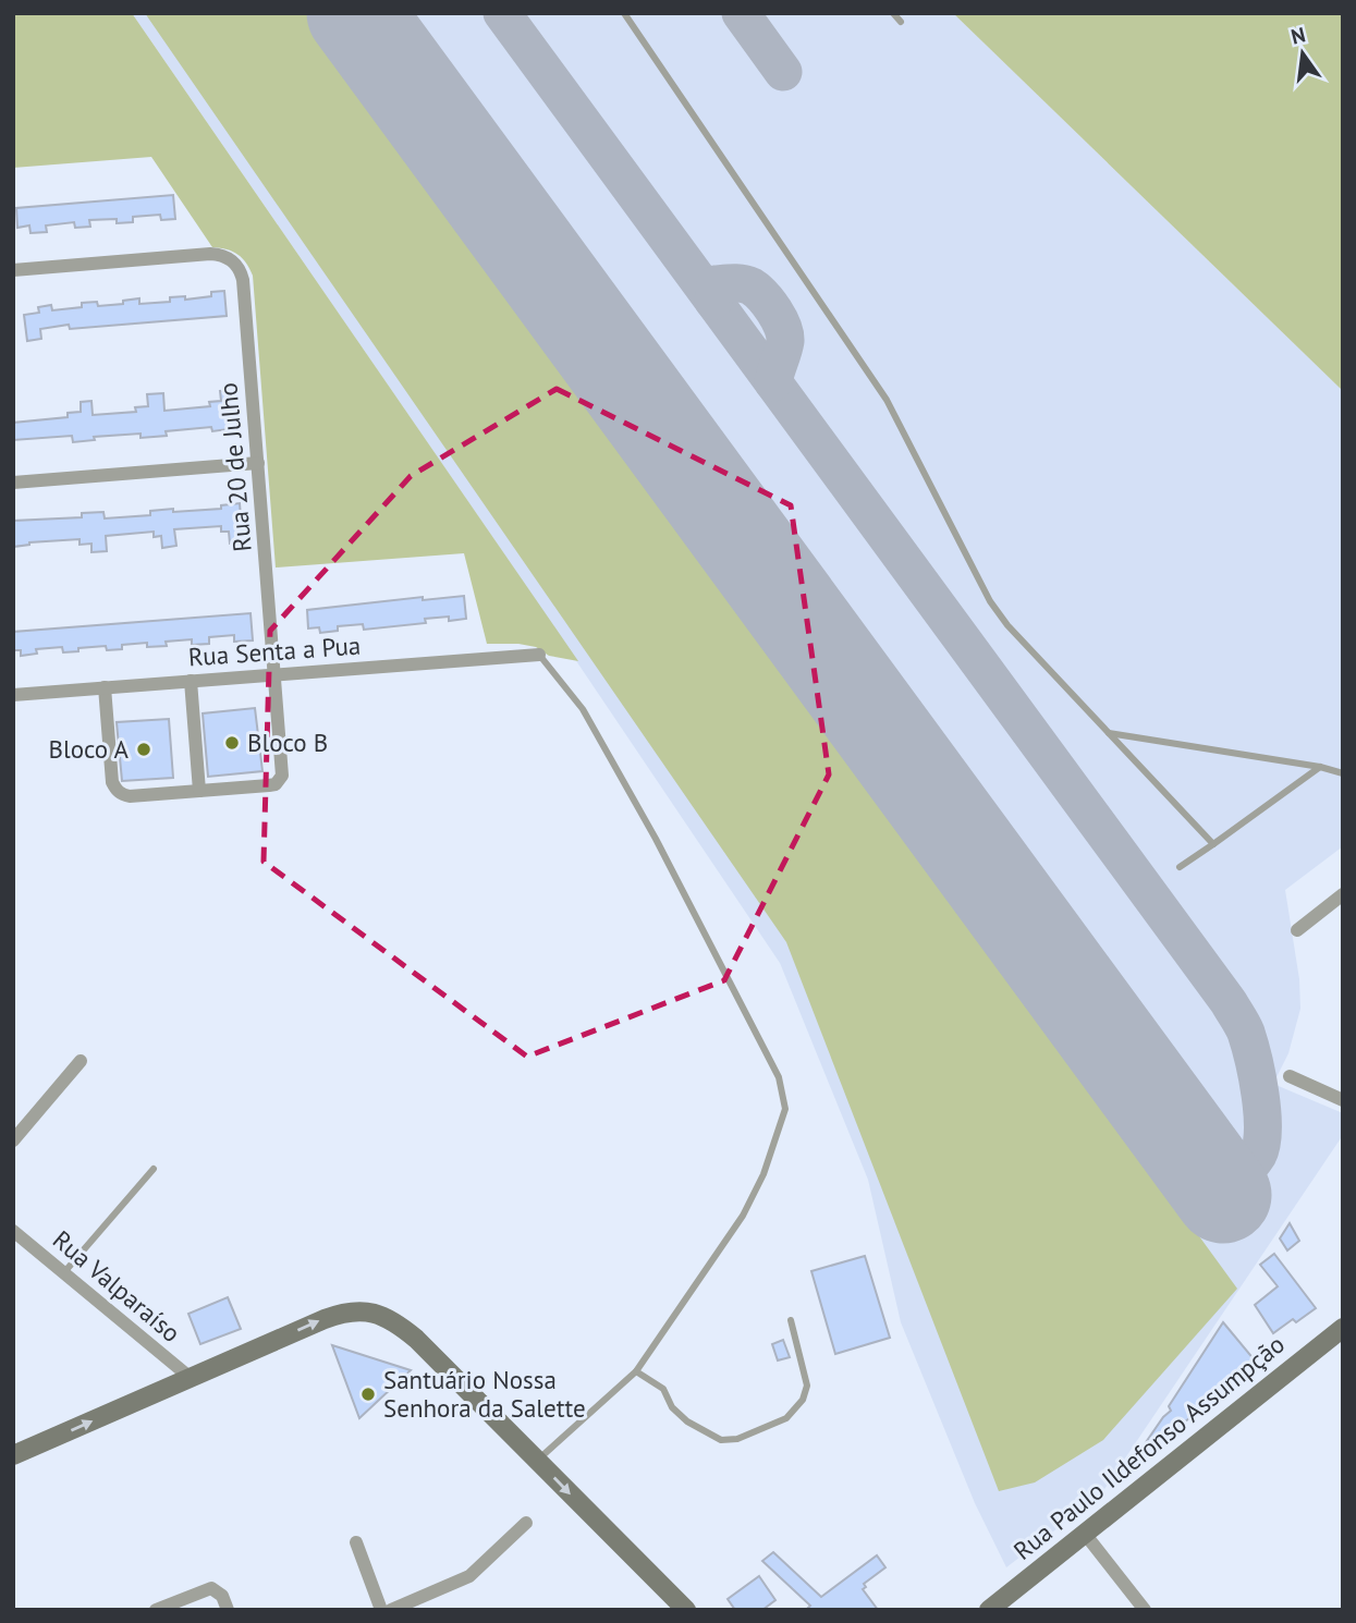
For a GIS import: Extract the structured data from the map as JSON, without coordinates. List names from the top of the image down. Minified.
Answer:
{"streets":{"main road":["Rua Paulo Ildefonso Assumpção"],"street":["Rua 20 de Julho","Rua Senta a Pua","Rua Valparaíso"]},"crossings":[["Rua 20 de Julho","Rua Senta a Pua"]],"places":["Bloco B","Bloco A","Santuário Nossa Senhora da Salette"],"north":"top"}
